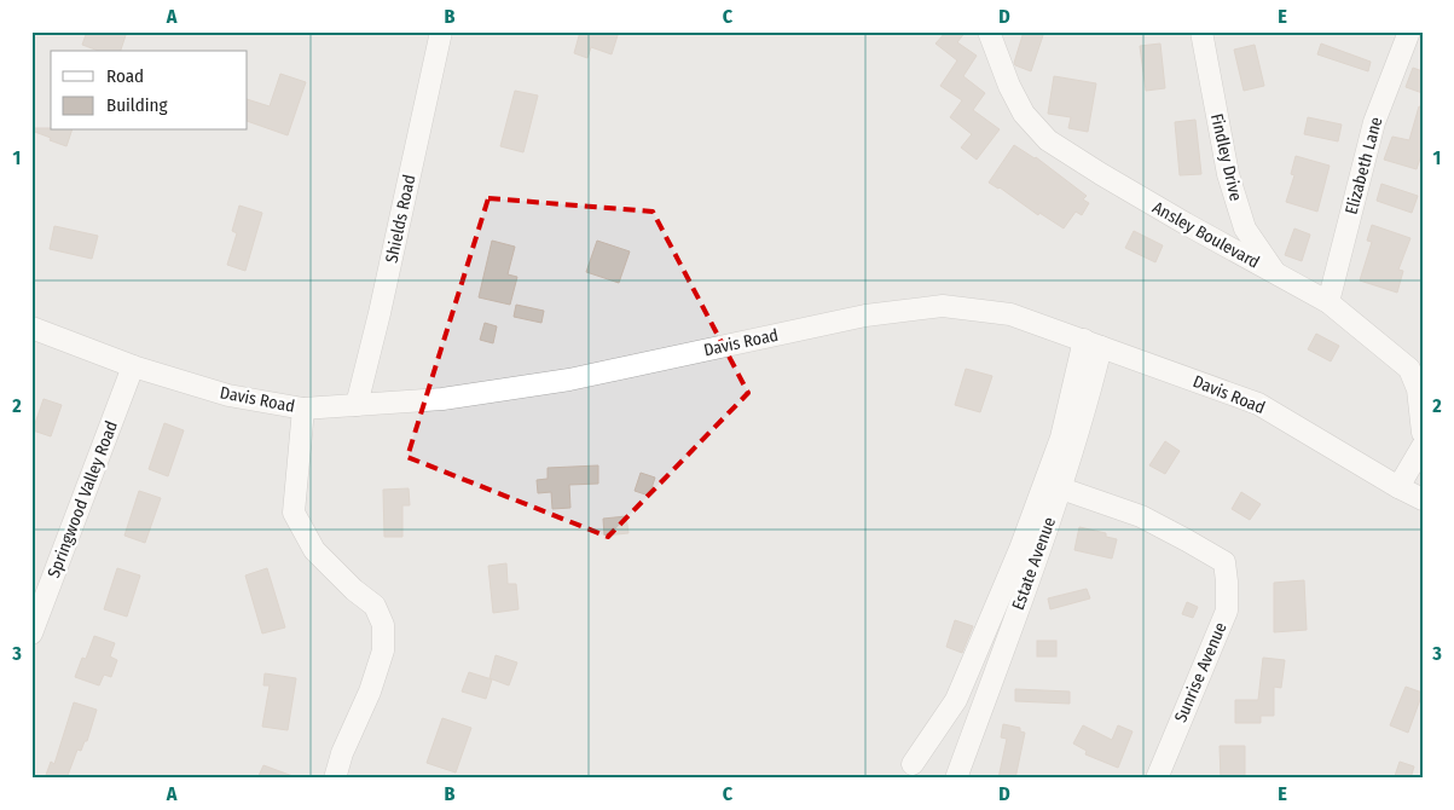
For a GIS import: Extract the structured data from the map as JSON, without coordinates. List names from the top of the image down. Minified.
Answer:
{"streets":{"street":["Findley Drive","Elizabeth Lane","Shields Road","Ansley Boulevard","Davis Road","Springwood Valley Road","Estate Avenue","Sunrise Avenue"]},"crossings":[["Findley Drive","Ansley Boulevard"],["Elizabeth Lane","Ansley Boulevard"],["Shields Road","Davis Road"],["Davis Road","Springwood Valley Road"],["Davis Road","Estate Avenue"],["Estate Avenue","Sunrise Avenue"]],"legend":["Road","Building"],"grid":{"columns":["A","B","C","D","E"],"rows":["1","2","3"]}}
